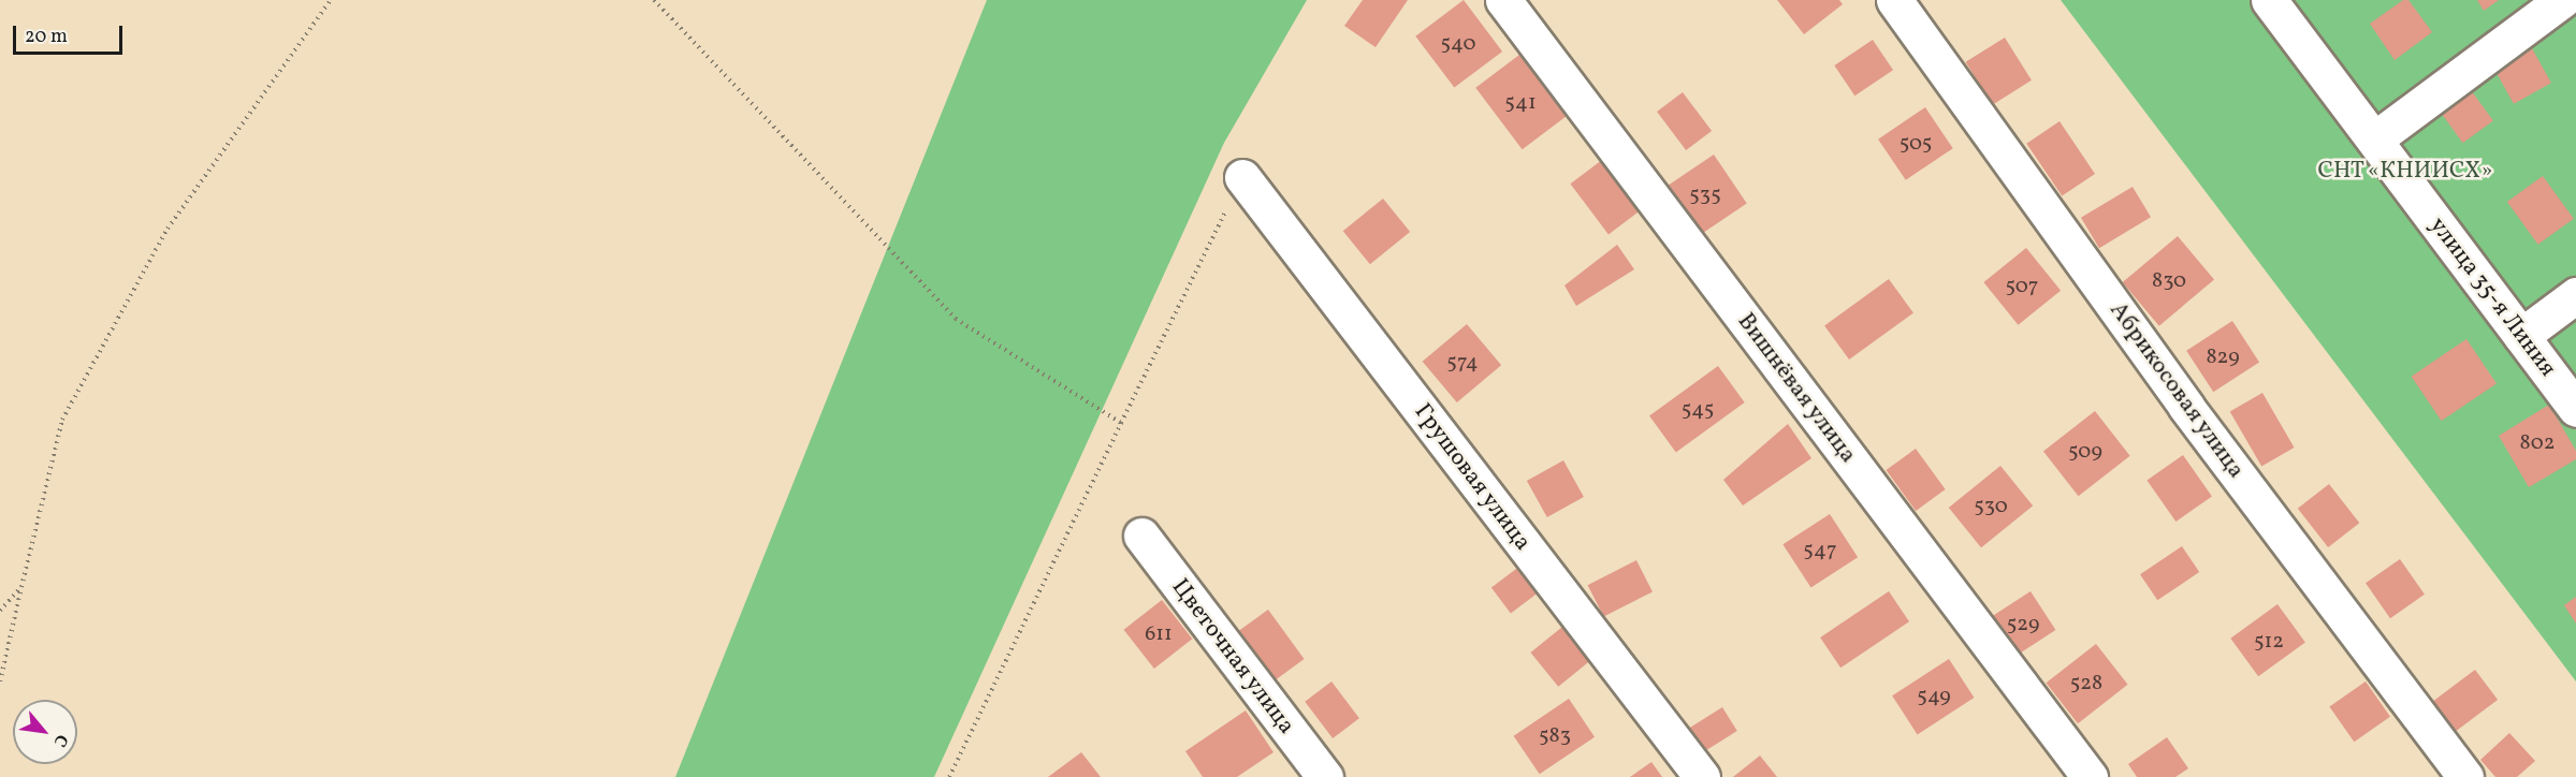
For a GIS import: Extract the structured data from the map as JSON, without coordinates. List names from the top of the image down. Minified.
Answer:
{"streets":{"street":["улица 35-я Линия","Вишнёвая улица","Абрикосовая улица","Грушовая улица","Цветочная улица"]},"parks":["СНТ «КНИИСХ»"],"house_numbers":["540","541","505","535","830","507","829","574","545","802","509","530","547","529","611","512","528","549","583"],"scale_bar":"20 m","north":"bottom right"}
